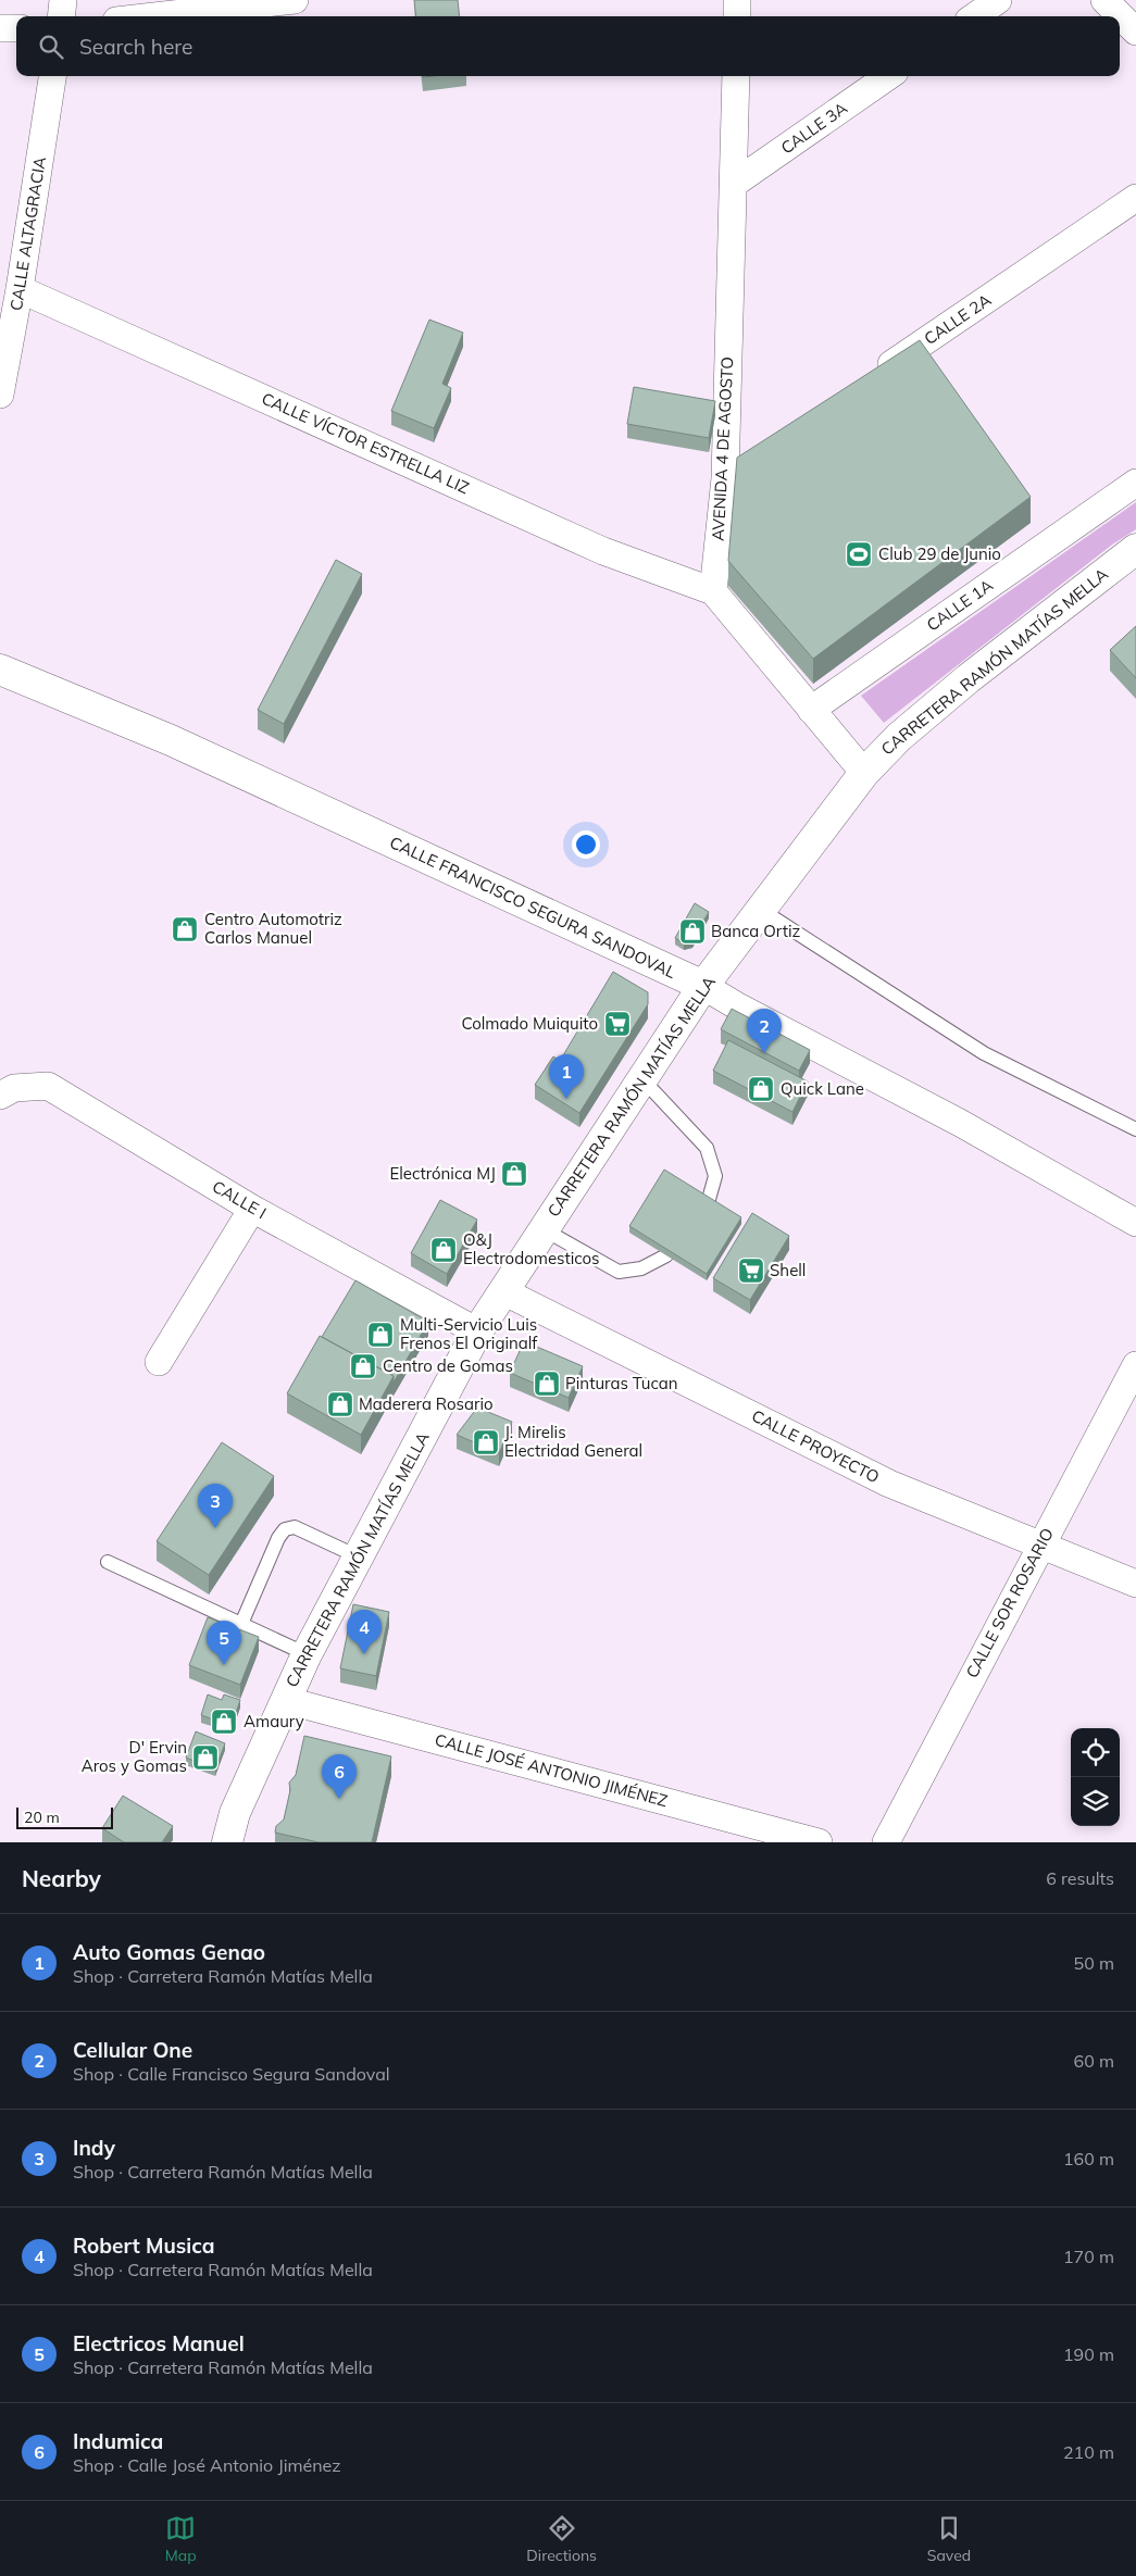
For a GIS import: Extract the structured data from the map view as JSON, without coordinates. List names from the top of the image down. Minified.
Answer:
{"streets":{"main road":["CARRETERA RAMÓN MATÍAS MELLA","CALLE FRANCISCO SEGURA SANDOVAL"],"street":["CALLE 3A","CALLE ALTAGRACIA","CALLE 2A","CALLE VÍCTOR ESTRELLA LIZ","AVENIDA 4 DE AGOSTO","CALLE 1A","CALLE I","CALLE PROYECTO","CALLE SOR ROSARIO","CALLE JOSÉ ANTONIO JIMÉNEZ"]},"crossings":[["CALLE 3A","AVENIDA 4 DE AGOSTO"],["CALLE ALTAGRACIA","CALLE VÍCTOR ESTRELLA LIZ"],["CALLE VÍCTOR ESTRELLA LIZ","AVENIDA 4 DE AGOSTO"],["CARRETERA RAMÓN MATÍAS MELLA","CALLE FRANCISCO SEGURA SANDOVAL"],["CARRETERA RAMÓN MATÍAS MELLA","CALLE I"],["CARRETERA RAMÓN MATÍAS MELLA","CALLE PROYECTO"],["CARRETERA RAMÓN MATÍAS MELLA","CALLE JOSÉ ANTONIO JIMÉNEZ"],["CALLE PROYECTO","CALLE SOR ROSARIO"]],"places":{"sports":["Club 29 de Junio"],"shop":["Centro Automotriz Carlos Manuel","Banca Ortiz","Quick Lane","Electrónica MJ","O&J Electrodomesticos","Multi-Servicio Luis Frenos El Originalf","Centro de Gomas","Pinturas Tucan","Maderera Rosario","J. Mirelis Electridad General","Amaury","D' Ervin Aros y Gomas"],"supermarket":["Colmado Muiquito","Shell"]},"scale_bar":"20 m","page":{"search":"Search here","pins":["2","1","3","4","5","6"],"scale":"20 m","heading":["Nearby","6 results"],"list":[{"mark":"1","name":"Auto Gomas Genao","note":"Shop · Carretera Ramón Matías Mella","value":"50 m"},{"mark":"2","name":"Cellular One","note":"Shop · Calle Francisco Segura Sandoval","value":"60 m"},{"mark":"3","name":"Indy","note":"Shop · Carretera Ramón Matías Mella","value":"160 m"},{"mark":"4","name":"Robert Musica","note":"Shop · Carretera Ramón Matías Mella","value":"170 m"},{"mark":"5","name":"Electricos Manuel","note":"Shop · Carretera Ramón Matías Mella","value":"190 m"},{"mark":"6","name":"Indumica","note":"Shop · Calle José Antonio Jiménez","value":"210 m"}],"nav":["Map","Directions","Saved"]}}
